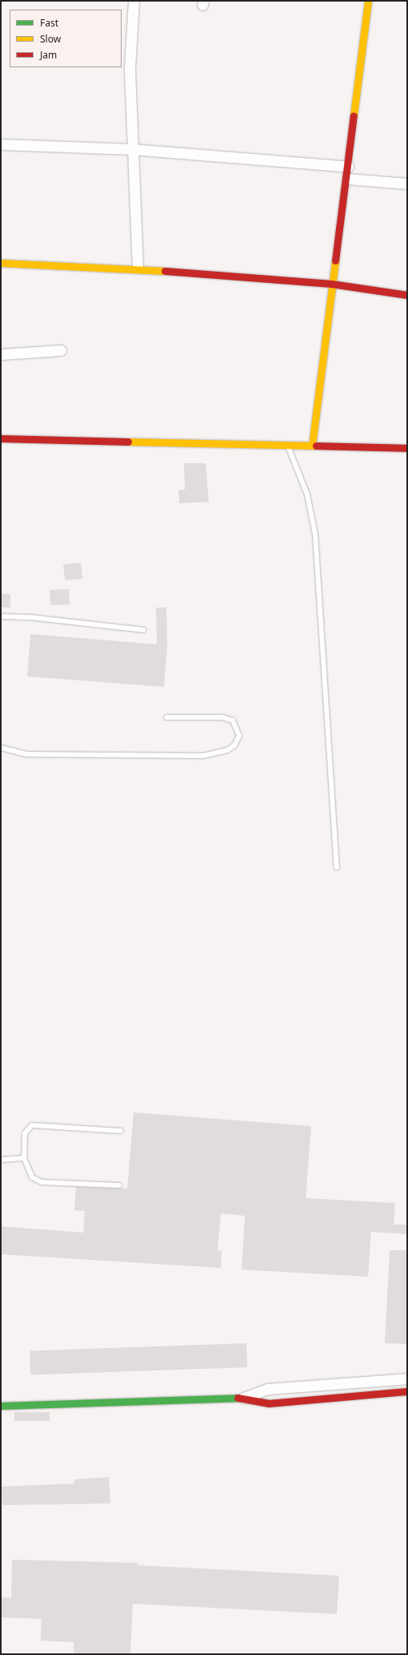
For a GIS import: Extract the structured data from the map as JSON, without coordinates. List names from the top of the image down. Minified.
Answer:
{"legend":["Fast","Slow","Jam"]}
